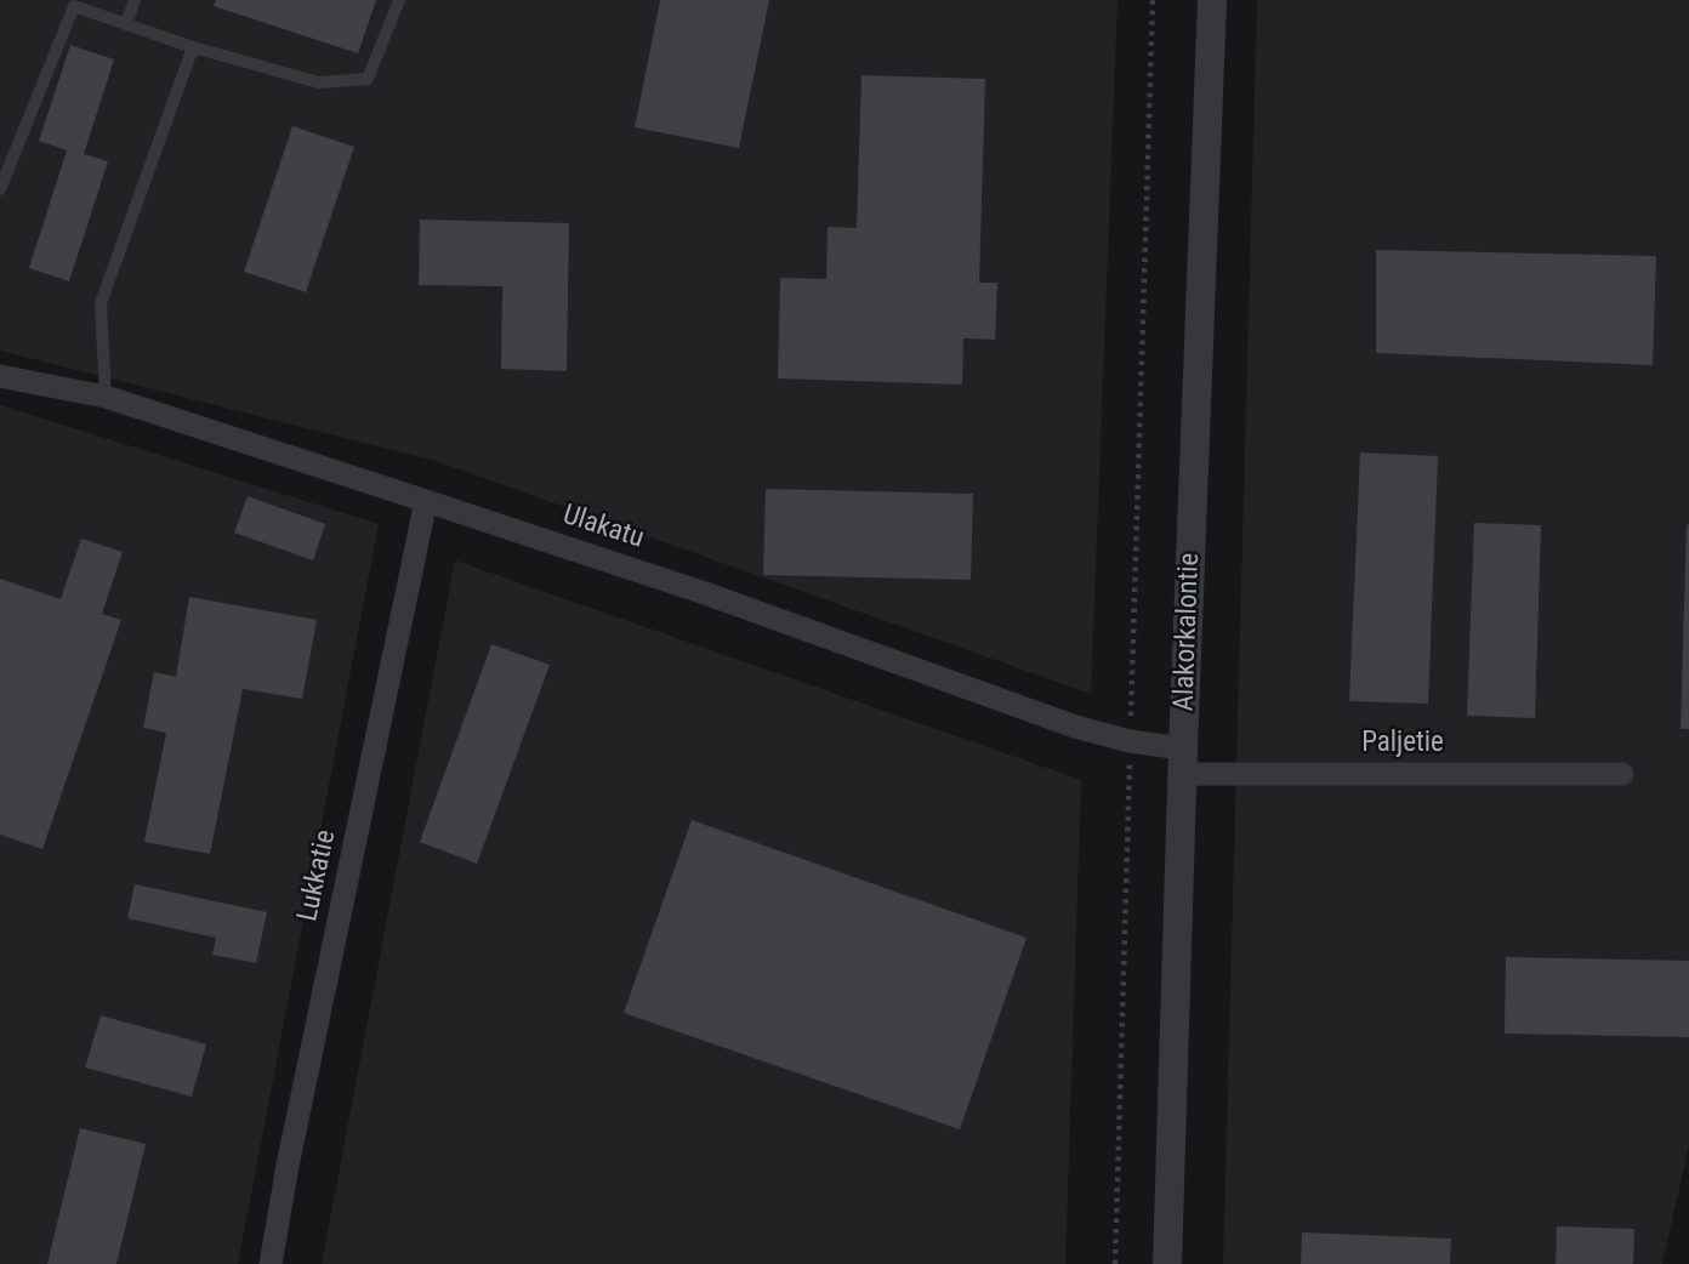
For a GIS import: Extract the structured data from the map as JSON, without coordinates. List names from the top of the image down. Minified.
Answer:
{"streets":{"street":["Ulakatu","Alakorkalontie","Paljetie","Lukkatie"]},"crossings":[["Ulakatu","Alakorkalontie"],["Ulakatu","Paljetie"],["Ulakatu","Lukkatie"],["Alakorkalontie","Paljetie"]]}
